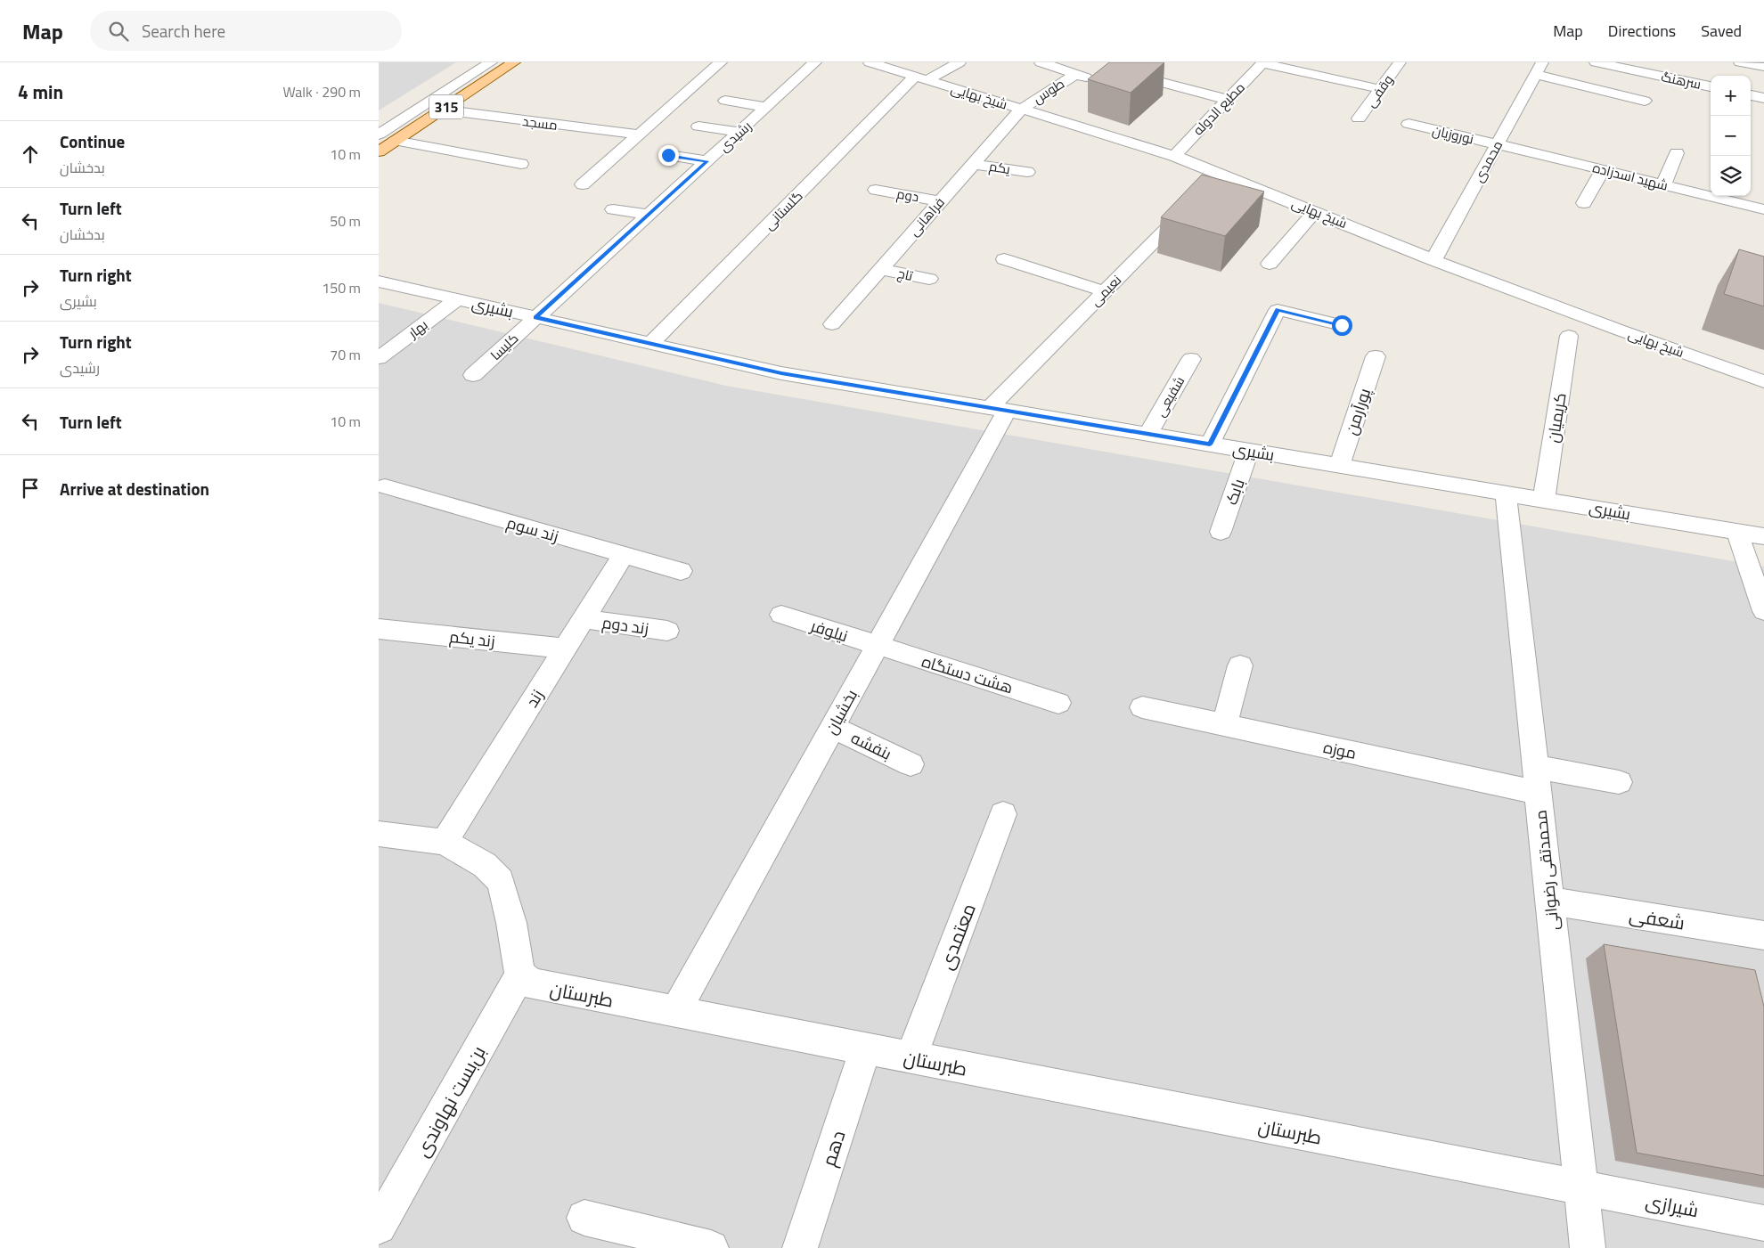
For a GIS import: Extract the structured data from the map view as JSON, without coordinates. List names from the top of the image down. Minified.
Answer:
{"streets":{"main road":["315"],"street":["سرهنگ","طوس","وقفی","شیخ بهایی","مطیع الدوله","مسجد","نوروزیان","رشیدی","محمدی","یکم","شهید اسدزاده","دوم","گلستانی","فراهانی","تاج","نعیمی","بشیری","بهار","کلیسا","شفیعی","پورآرمن","کریمیان","بابک","زند سوم","زند دوم","نیلوفر","زند یکم","هشت دستگاه","زند","بخشیان","بنفشه","موزه","محمدتقی رضوانی","شعفی","معتمدی","طبرستان","بن‌بست نهاوندی","دهم","شیرازی"]},"crossings":[["سرهنگ","محمدی"],["طوس","شیخ بهایی"],["طوس","فراهانی"],["شیخ بهایی","مطیع الدوله"],["شیخ بهایی","محمدی"],["شیخ بهایی","گلستانی"],["شیخ بهایی","فراهانی"],["315","مسجد"],["نوروزیان","محمدی"],["نوروزیان","شهید اسدزاده"],["رشیدی","بشیری"],["رشیدی","کلیسا"],["محمدی","شهید اسدزاده"],["یکم","فراهانی"],["دوم","فراهانی"],["گلستانی","بشیری"],["فراهانی","تاج"],["نعیمی","بشیری"],["نعیمی","بخشیان"],["بشیری","بهار"],["بشیری","کلیسا"],["بشیری","شفیعی"],["بشیری","پورآرمن"],["بشیری","کریمیان"],["بشیری","بابک"],["بشیری","بخشیان"],["بشیری","محمدتقی رضوانی"],["زند سوم","زند"],["زند دوم","زند"],["نیلوفر","هشت دستگاه"],["نیلوفر","بخشیان"],["زند یکم","زند"],["هشت دستگاه","بخشیان"],["بخشیان","بنفشه"],["بخشیان","طبرستان"],["موزه","محمدتقی رضوانی"],["محمدتقی رضوانی","شعفی"],["محمدتقی رضوانی","طبرستان"],["محمدتقی رضوانی","شیرازی"],["معتمدی","طبرستان"],["طبرستان","بن‌بست نهاوندی"],["طبرستان","دهم"],["طبرستان","شیرازی"]],"page":{"header":"Map","search":"Search here","nav":["Map","Directions","Saved"],"heading":["4 min","Walk · 290 m"],"map_buttons":["+","−"],"list":[["Continue","بدخشان","10 m"],["Turn left","بدخشان","50 m"],["Turn right","بشیری","150 m"],["Turn right","رشیدی","70 m"],["Turn left","10 m"],"Arrive at destination"]}}
